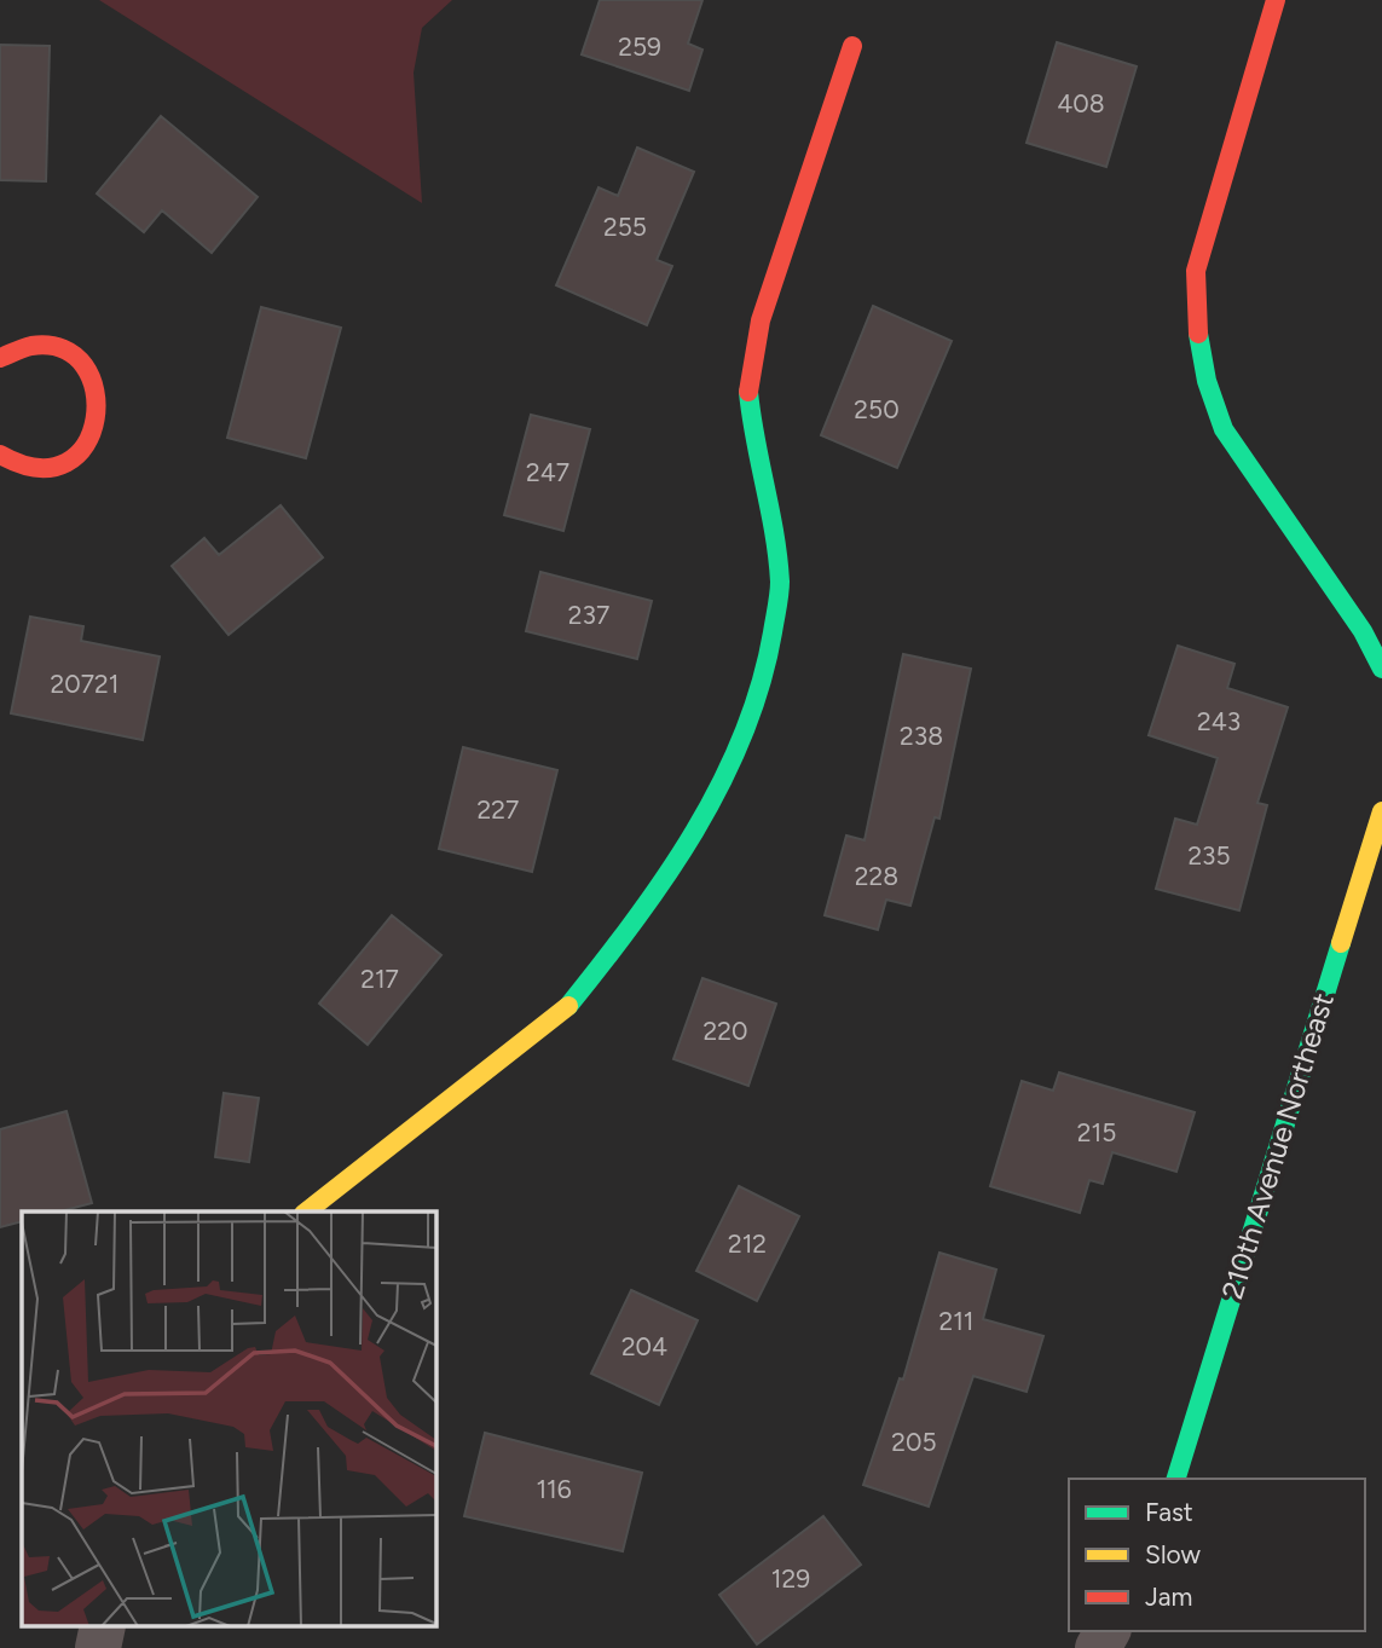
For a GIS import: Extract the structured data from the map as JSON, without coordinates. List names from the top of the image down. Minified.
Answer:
{"streets":{"street":["210th Avenue Northeast"]},"house_numbers":["259","408","255","250","247","237","20721","243","238","227","235","228","217","220","215","212","211","204","205","116","129"],"legend":["Fast","Slow","Jam"]}
